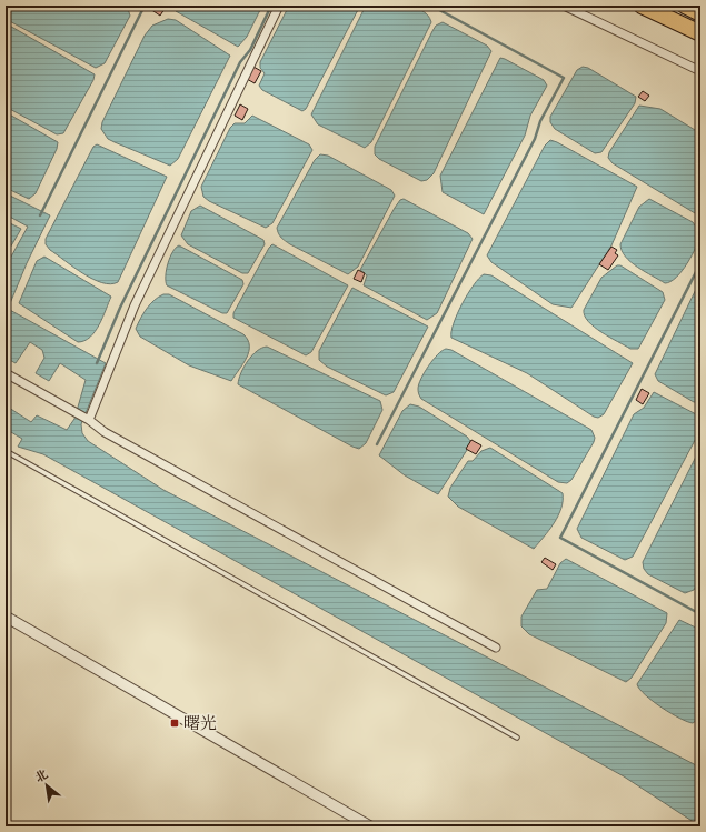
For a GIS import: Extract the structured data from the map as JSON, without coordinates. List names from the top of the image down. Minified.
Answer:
{"places":{"transit":["曙光"]},"north":"top left"}
